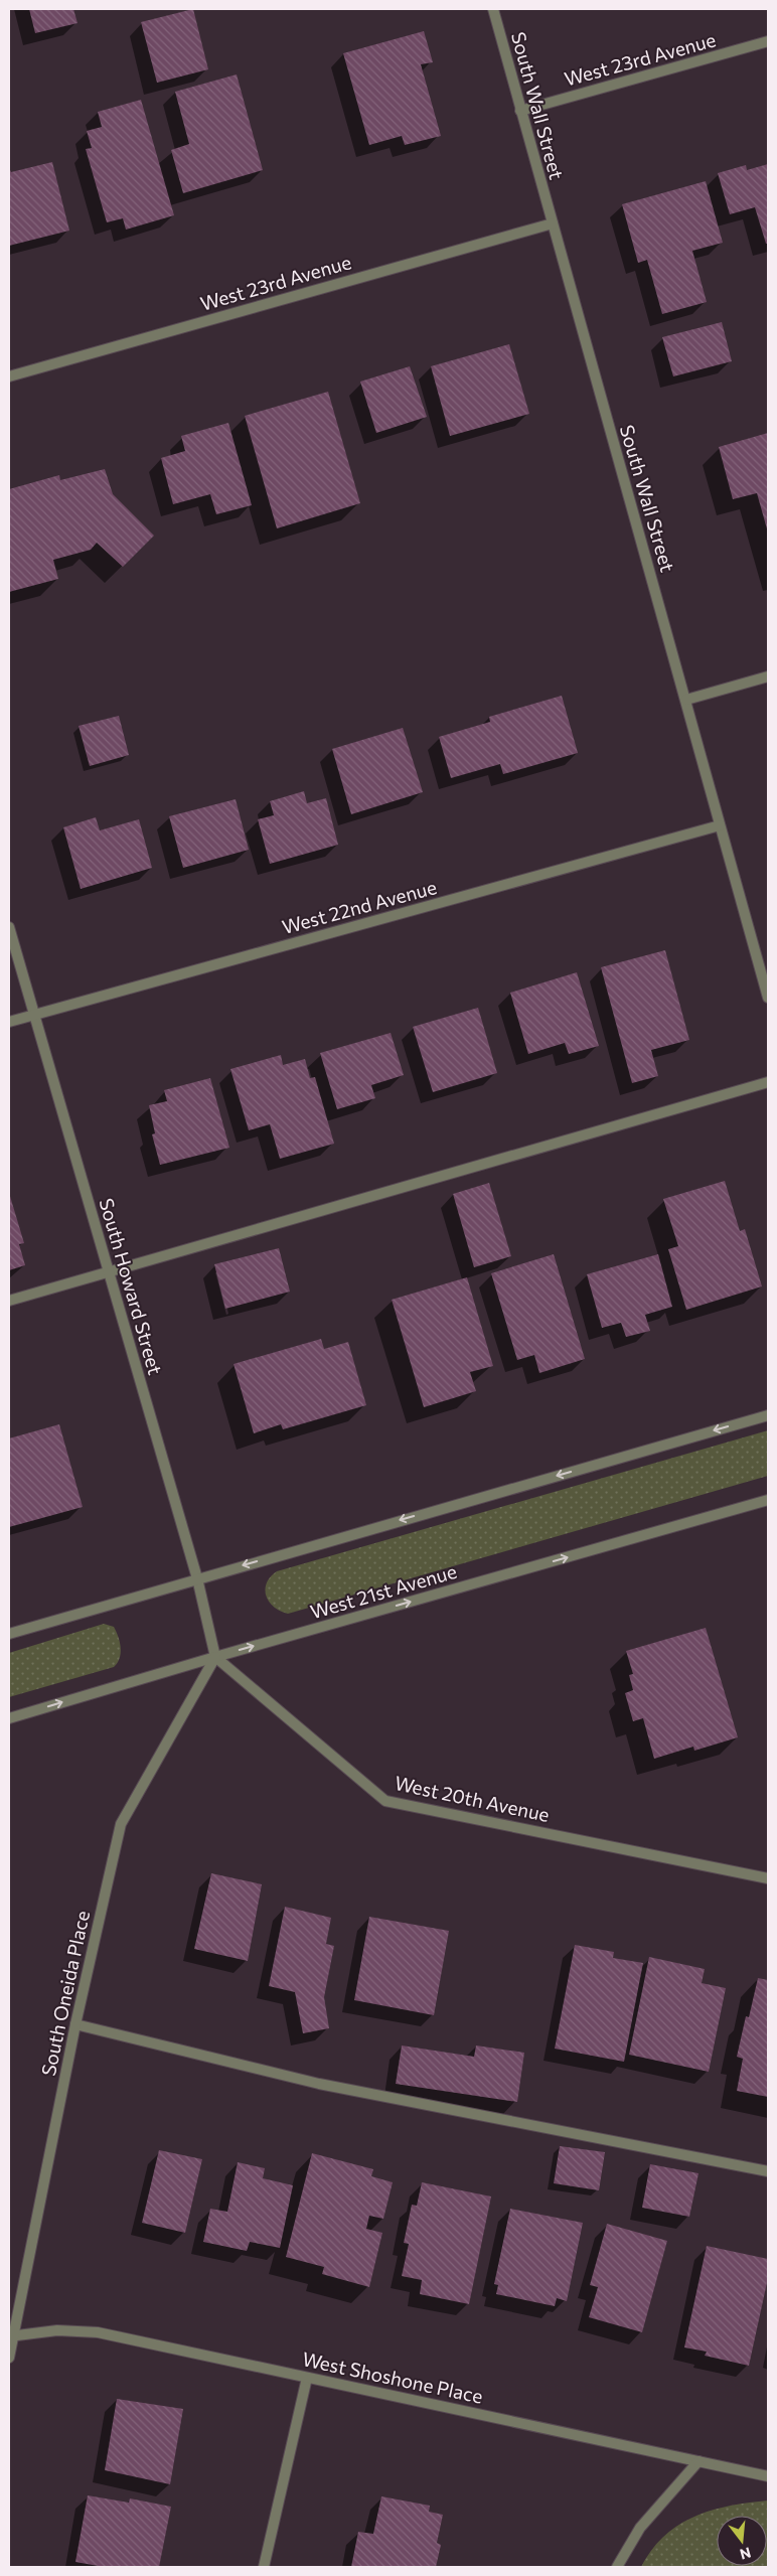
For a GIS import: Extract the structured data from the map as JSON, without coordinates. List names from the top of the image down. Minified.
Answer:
{"streets":{"street":["West 23rd Avenue","South Wall Street","West 22nd Avenue","South Howard Street","West 21st Avenue","West 20th Avenue","South Oneida Place","West Shoshone Place"]},"crossings":[["West 23rd Avenue","South Wall Street"],["South Wall Street","West 22nd Avenue"],["West 22nd Avenue","South Howard Street"],["South Howard Street","West 21st Avenue"],["South Howard Street","West 20th Avenue"],["South Howard Street","South Oneida Place"],["West 21st Avenue","West 20th Avenue"],["West 21st Avenue","South Oneida Place"],["West 20th Avenue","South Oneida Place"],["South Oneida Place","West Shoshone Place"]],"north":"bottom"}
